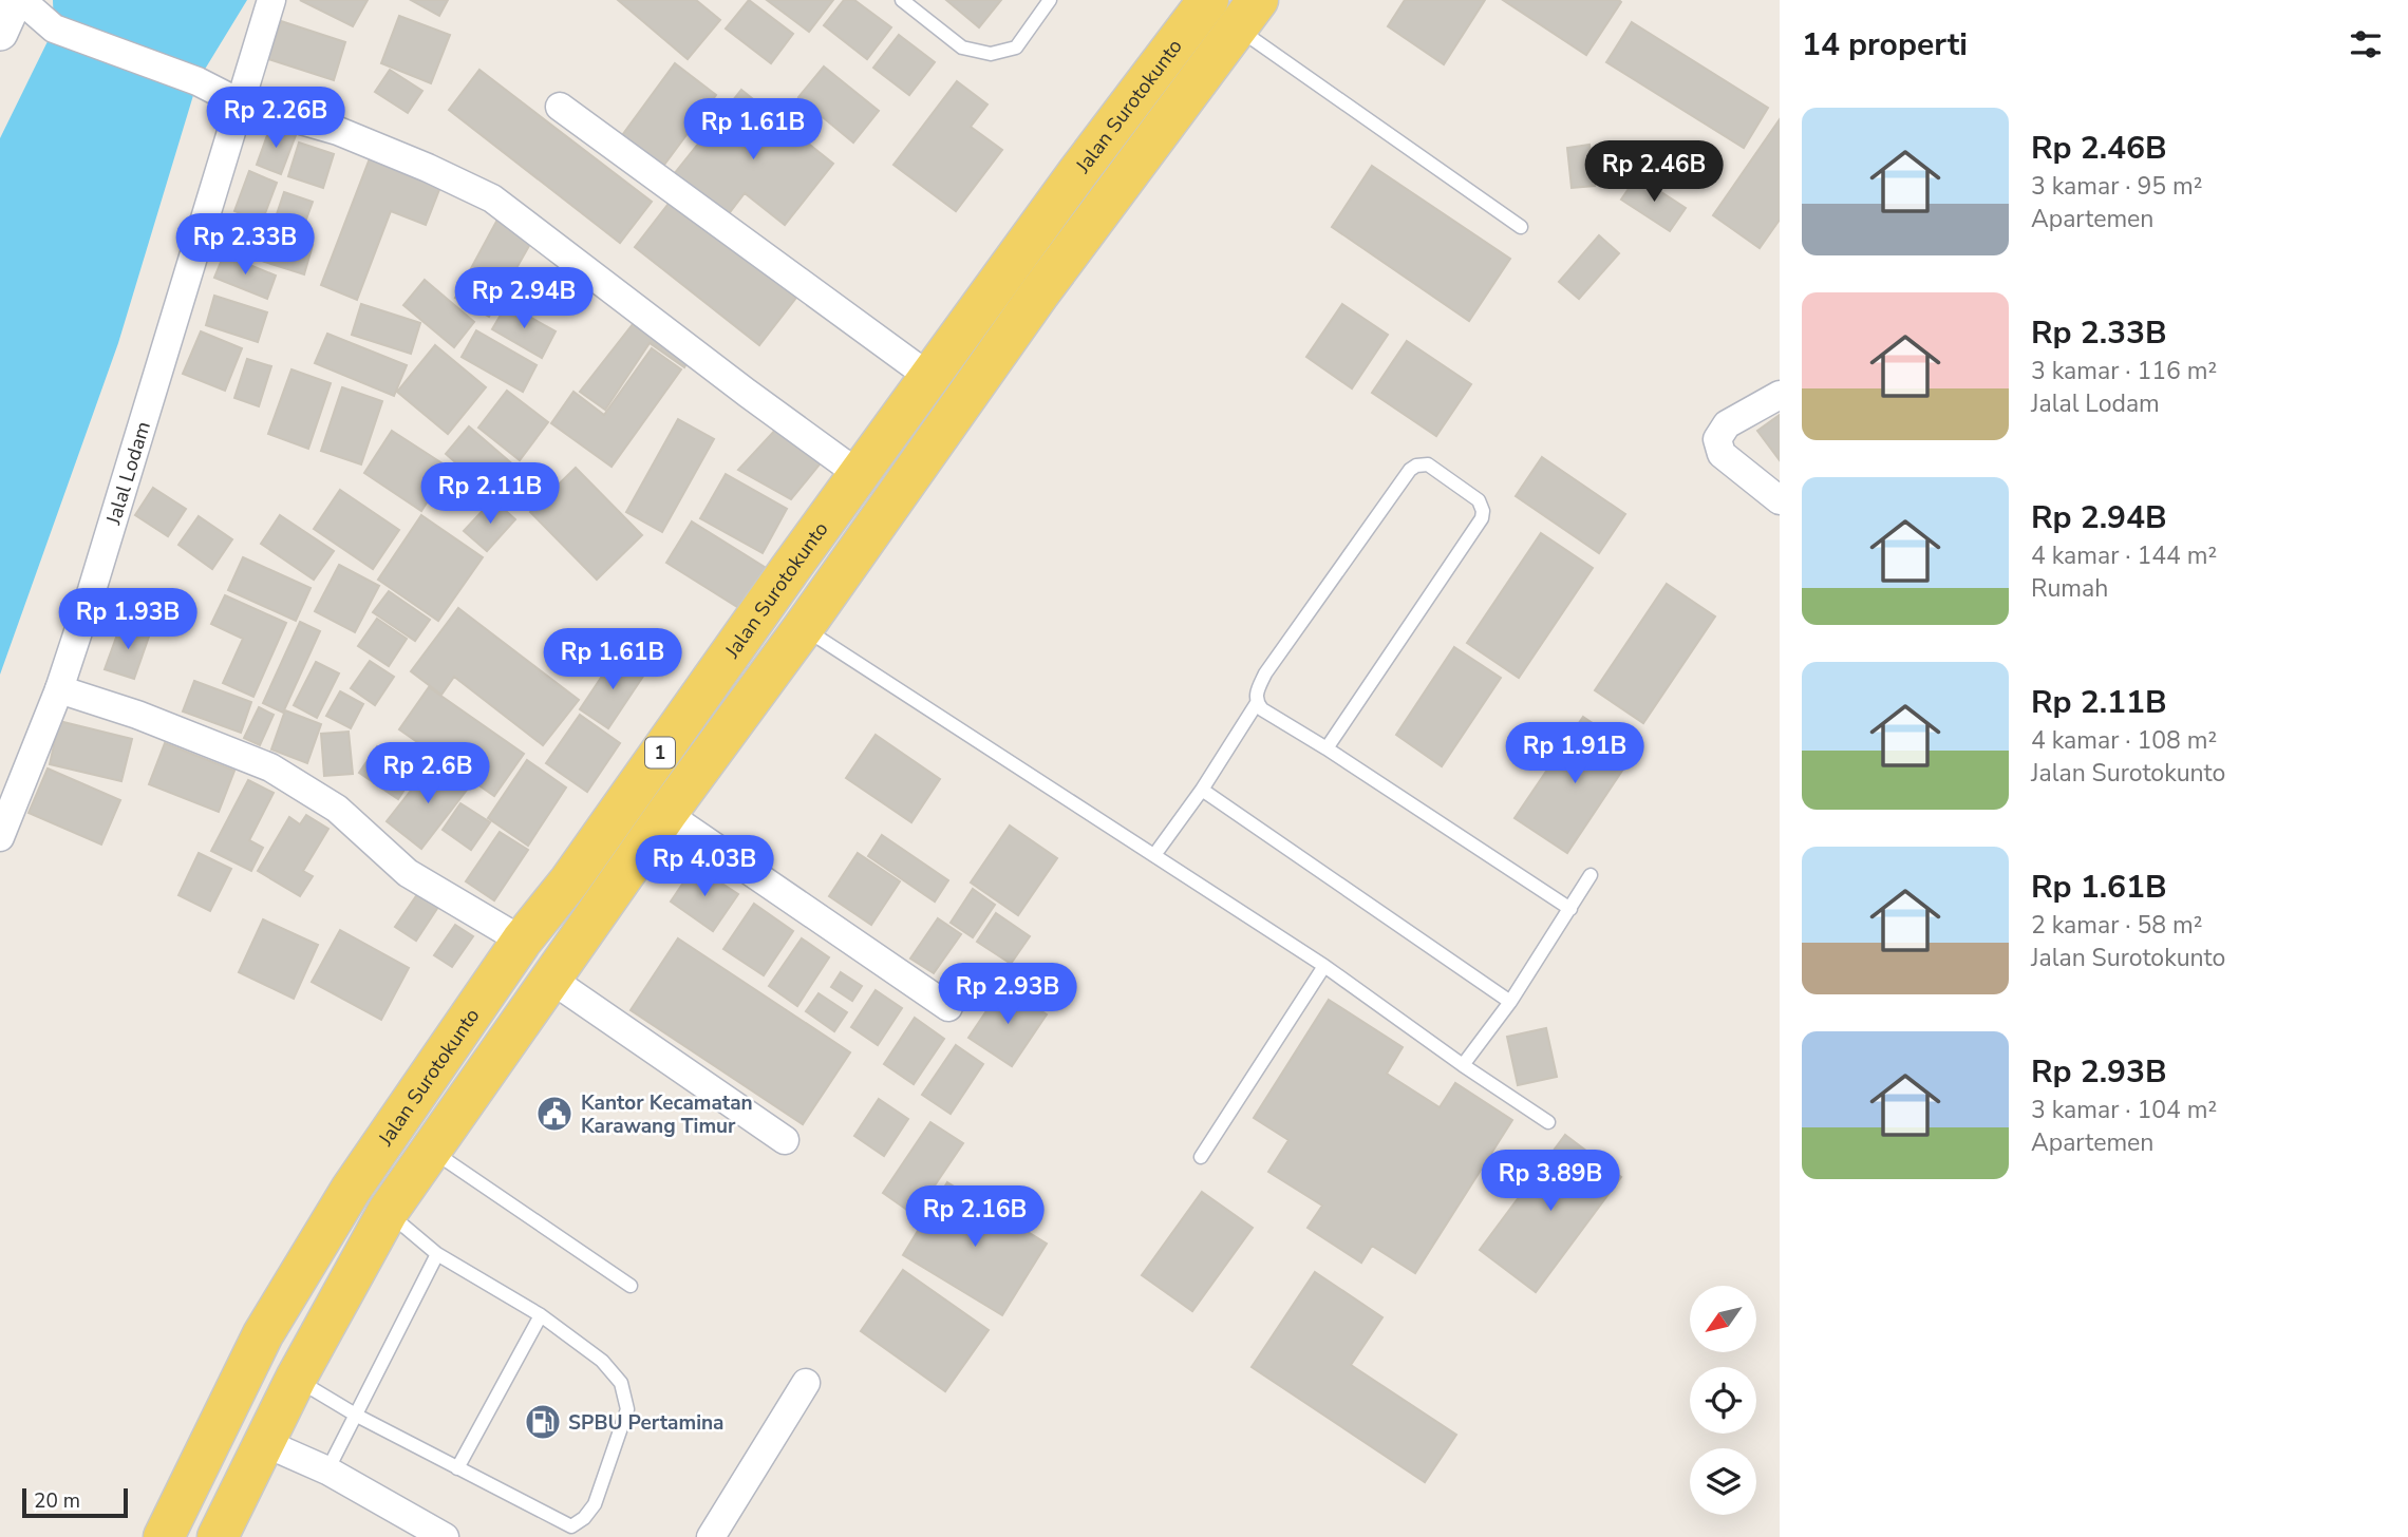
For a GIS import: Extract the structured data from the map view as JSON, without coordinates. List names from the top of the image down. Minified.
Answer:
{"streets":{"main road":["Jalan Surotokunto","1"],"street":["Jalal Lodam"]},"places":{"public building":["Kantor Kecamatan Karawang Timur"],"fuel station":["SPBU Pertamina"]},"scale_bar":"20 m","north":"bottom left","page":{"heading":"14 properti","price":["Rp 2.26B","Rp 1.61B","Rp 2.46B","Rp 2.33B","Rp 2.94B","Rp 2.11B","Rp 1.93B","Rp 1.61B","Rp 1.91B","Rp 2.6B","Rp 4.03B","Rp 2.93B","Rp 3.89B","Rp 2.16B"],"list":[{"name":"Rp 2.46B","note":"3 kamar · 95 m² · Apartemen"},{"name":"Rp 2.33B","note":"3 kamar · 116 m² · Jalal Lodam"},{"name":"Rp 2.94B","note":"4 kamar · 144 m² · Rumah"},{"name":"Rp 2.11B","note":"4 kamar · 108 m² · Jalan Surotokunto"},{"name":"Rp 1.61B","note":"2 kamar · 58 m² · Jalan Surotokunto"},{"name":"Rp 2.93B","note":"3 kamar · 104 m² · Apartemen"}],"scale":"20 m"}}
